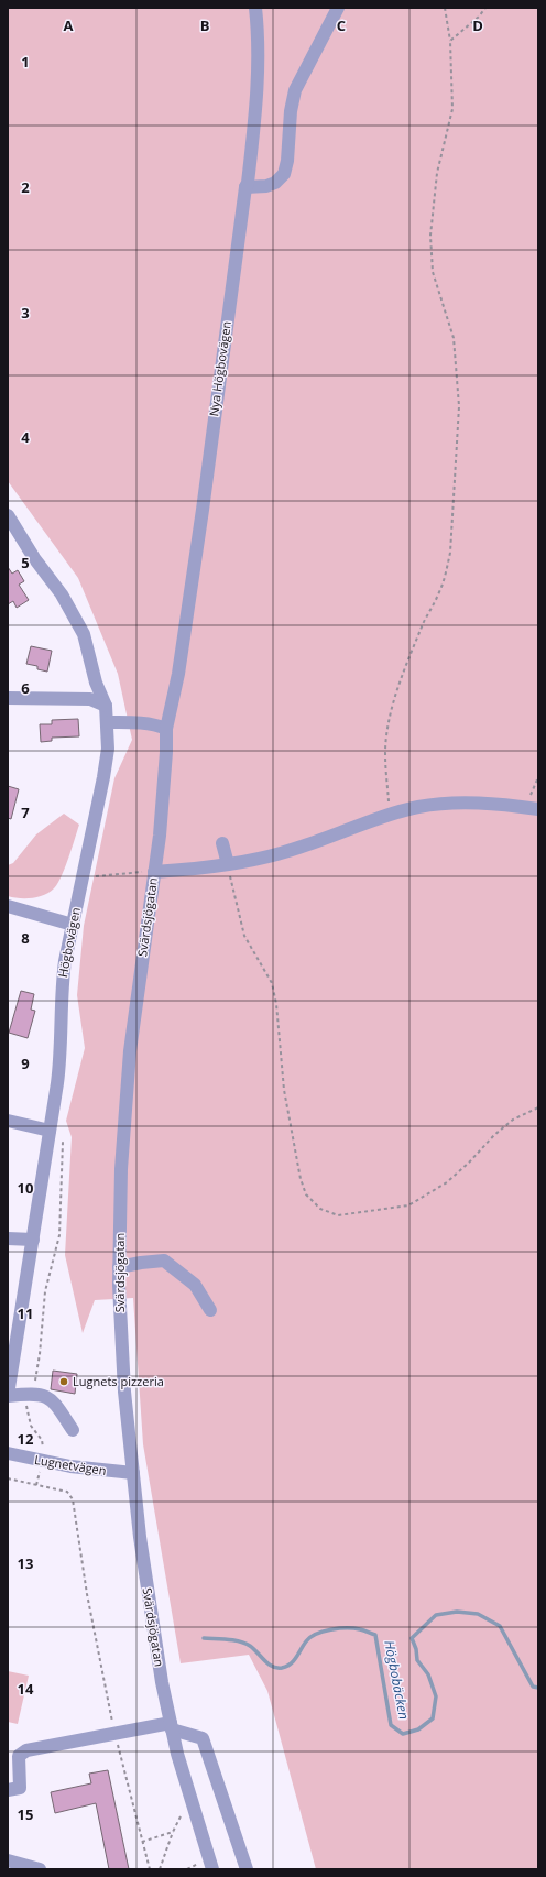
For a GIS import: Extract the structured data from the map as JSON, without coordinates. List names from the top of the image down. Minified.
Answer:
{"streets":{"street":["Nya Högbovägen","Svärdsjögatan","Högbovägen","Lugnetvägen"]},"crossings":[["Nya Högbovägen","Svärdsjögatan"],["Svärdsjögatan","Lugnetvägen"]],"water":["Högbobäcken"],"places":["Lugnets pizzeria"],"grid":{"columns":["A","B","C","D"],"rows":["1","2","3","4","5","6","7","8","9","10","11","12","13","14","15"]}}
